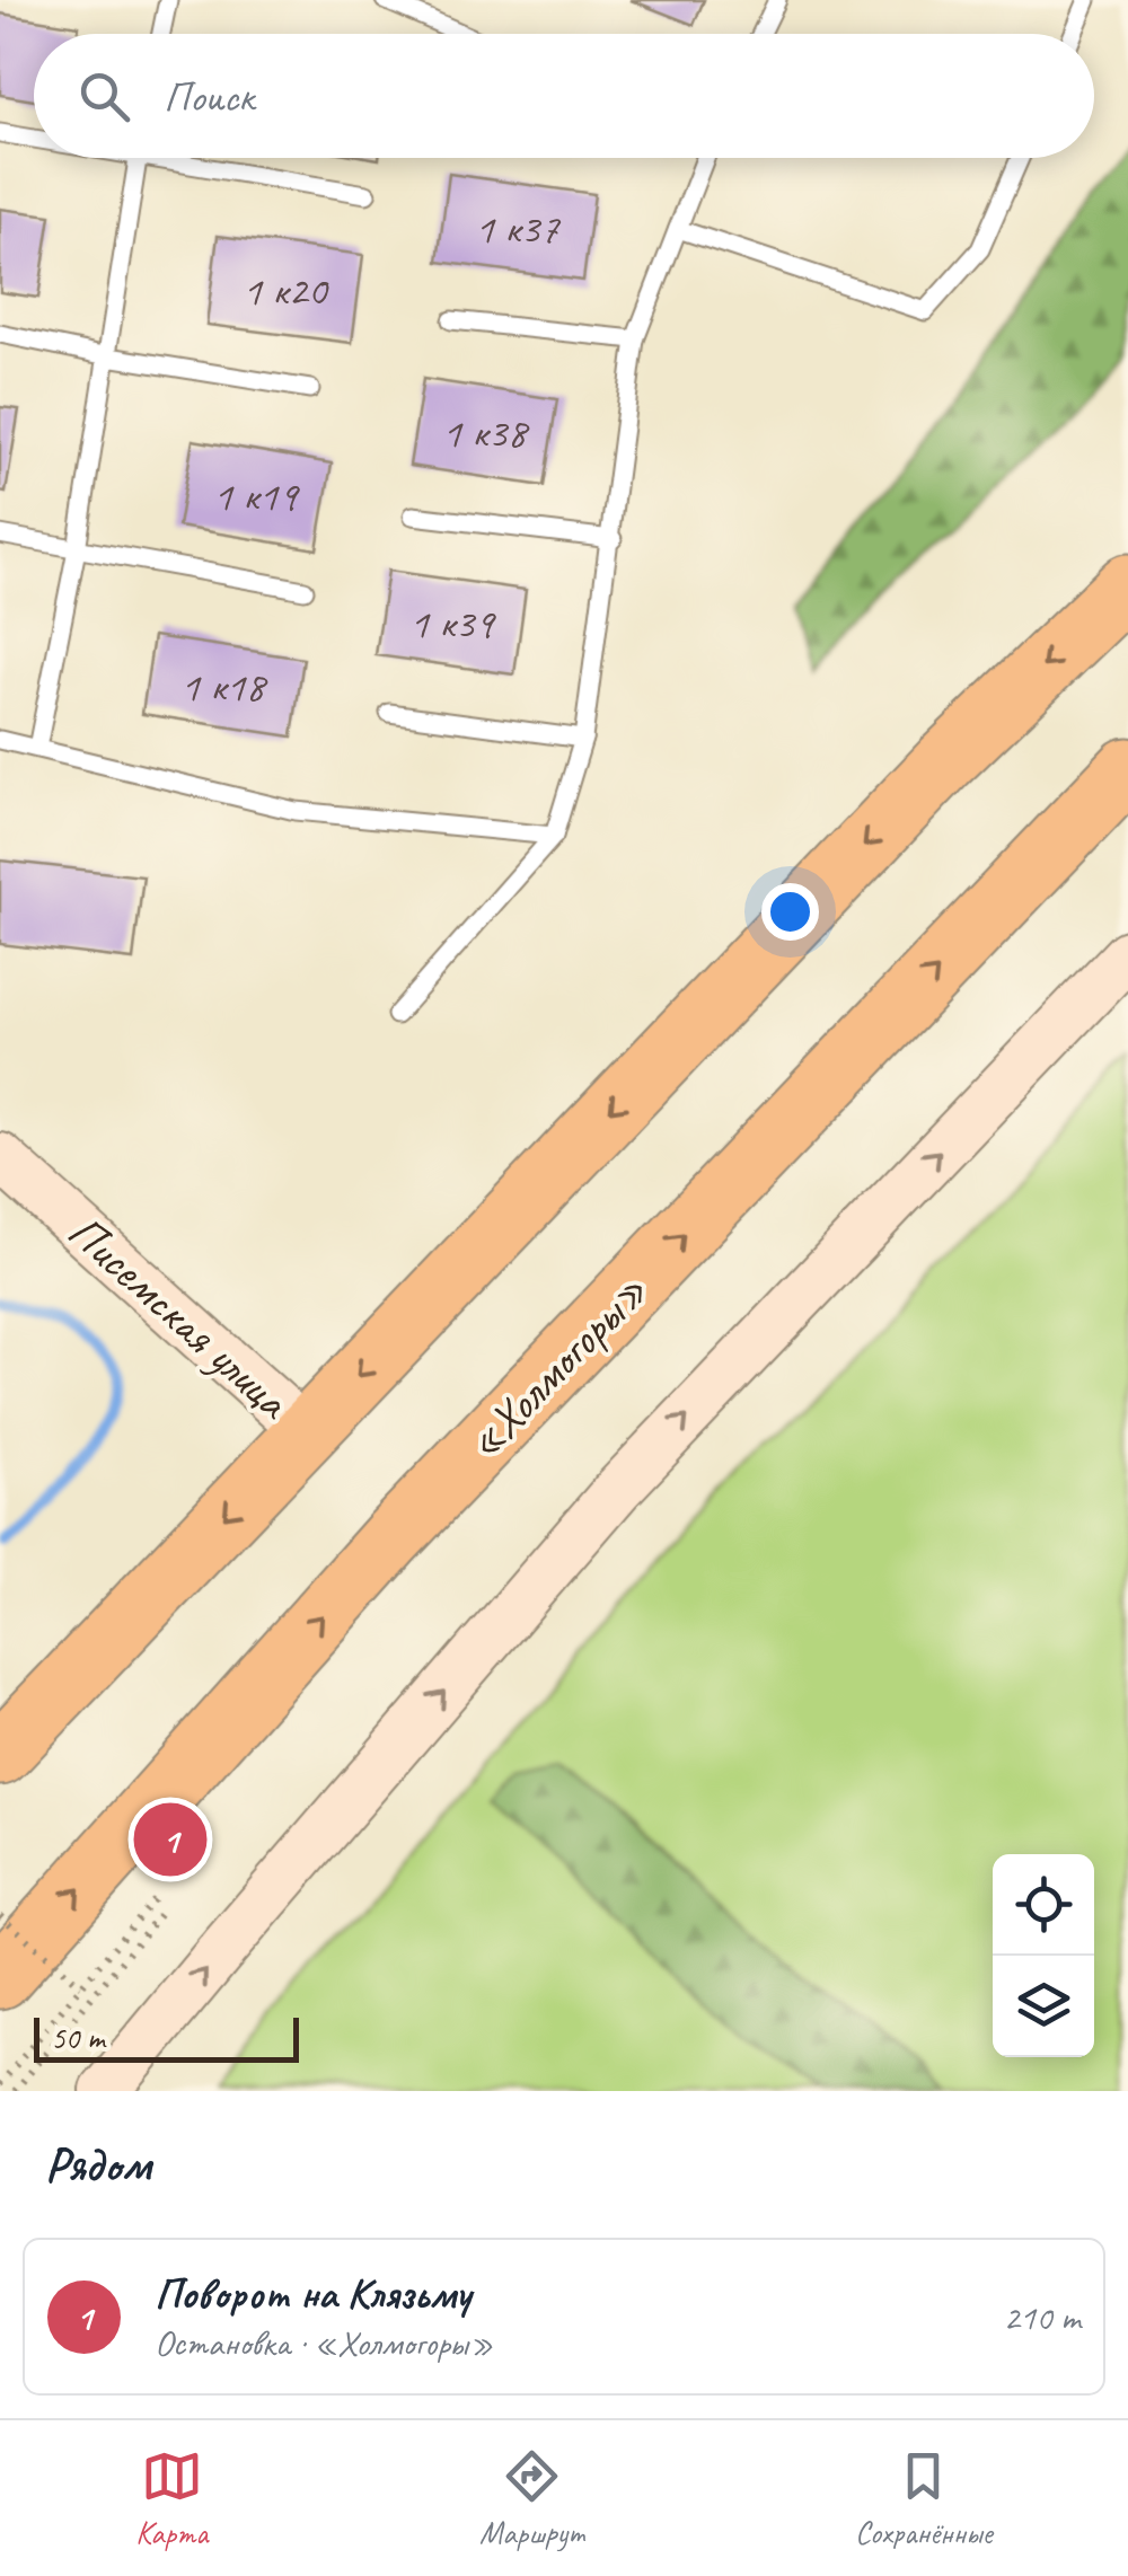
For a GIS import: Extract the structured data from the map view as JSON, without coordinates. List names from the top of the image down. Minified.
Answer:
{"streets":{"highway":["«Холмогоры»"],"main road":["Писемская улица"]},"house_numbers":["1 к37","1 к20","1 к38","1 к19","1 к39","1 к18"],"scale_bar":"50 m","page":{"search":"Поиск","pins":"1","scale":"50 m","heading":"Рядом","list":[{"mark":"1","name":"Поворот на Клязьму","note":"Остановка · «Холмогоры»","value":"210 m"}],"nav":["Карта","Маршрут","Сохранённые"]}}
